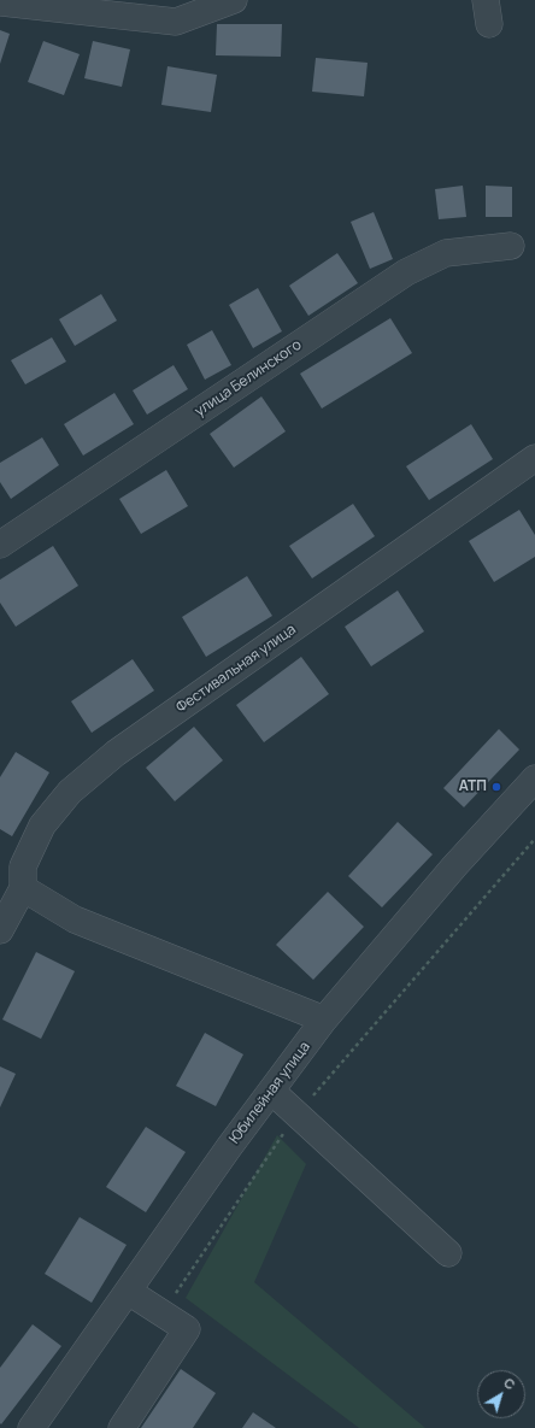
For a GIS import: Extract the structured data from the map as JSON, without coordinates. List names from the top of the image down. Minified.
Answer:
{"streets":{"street":["улица Белинского","Фестивальная улица","Юбилейная улица"]},"places":["АТП"],"north":"top right"}
